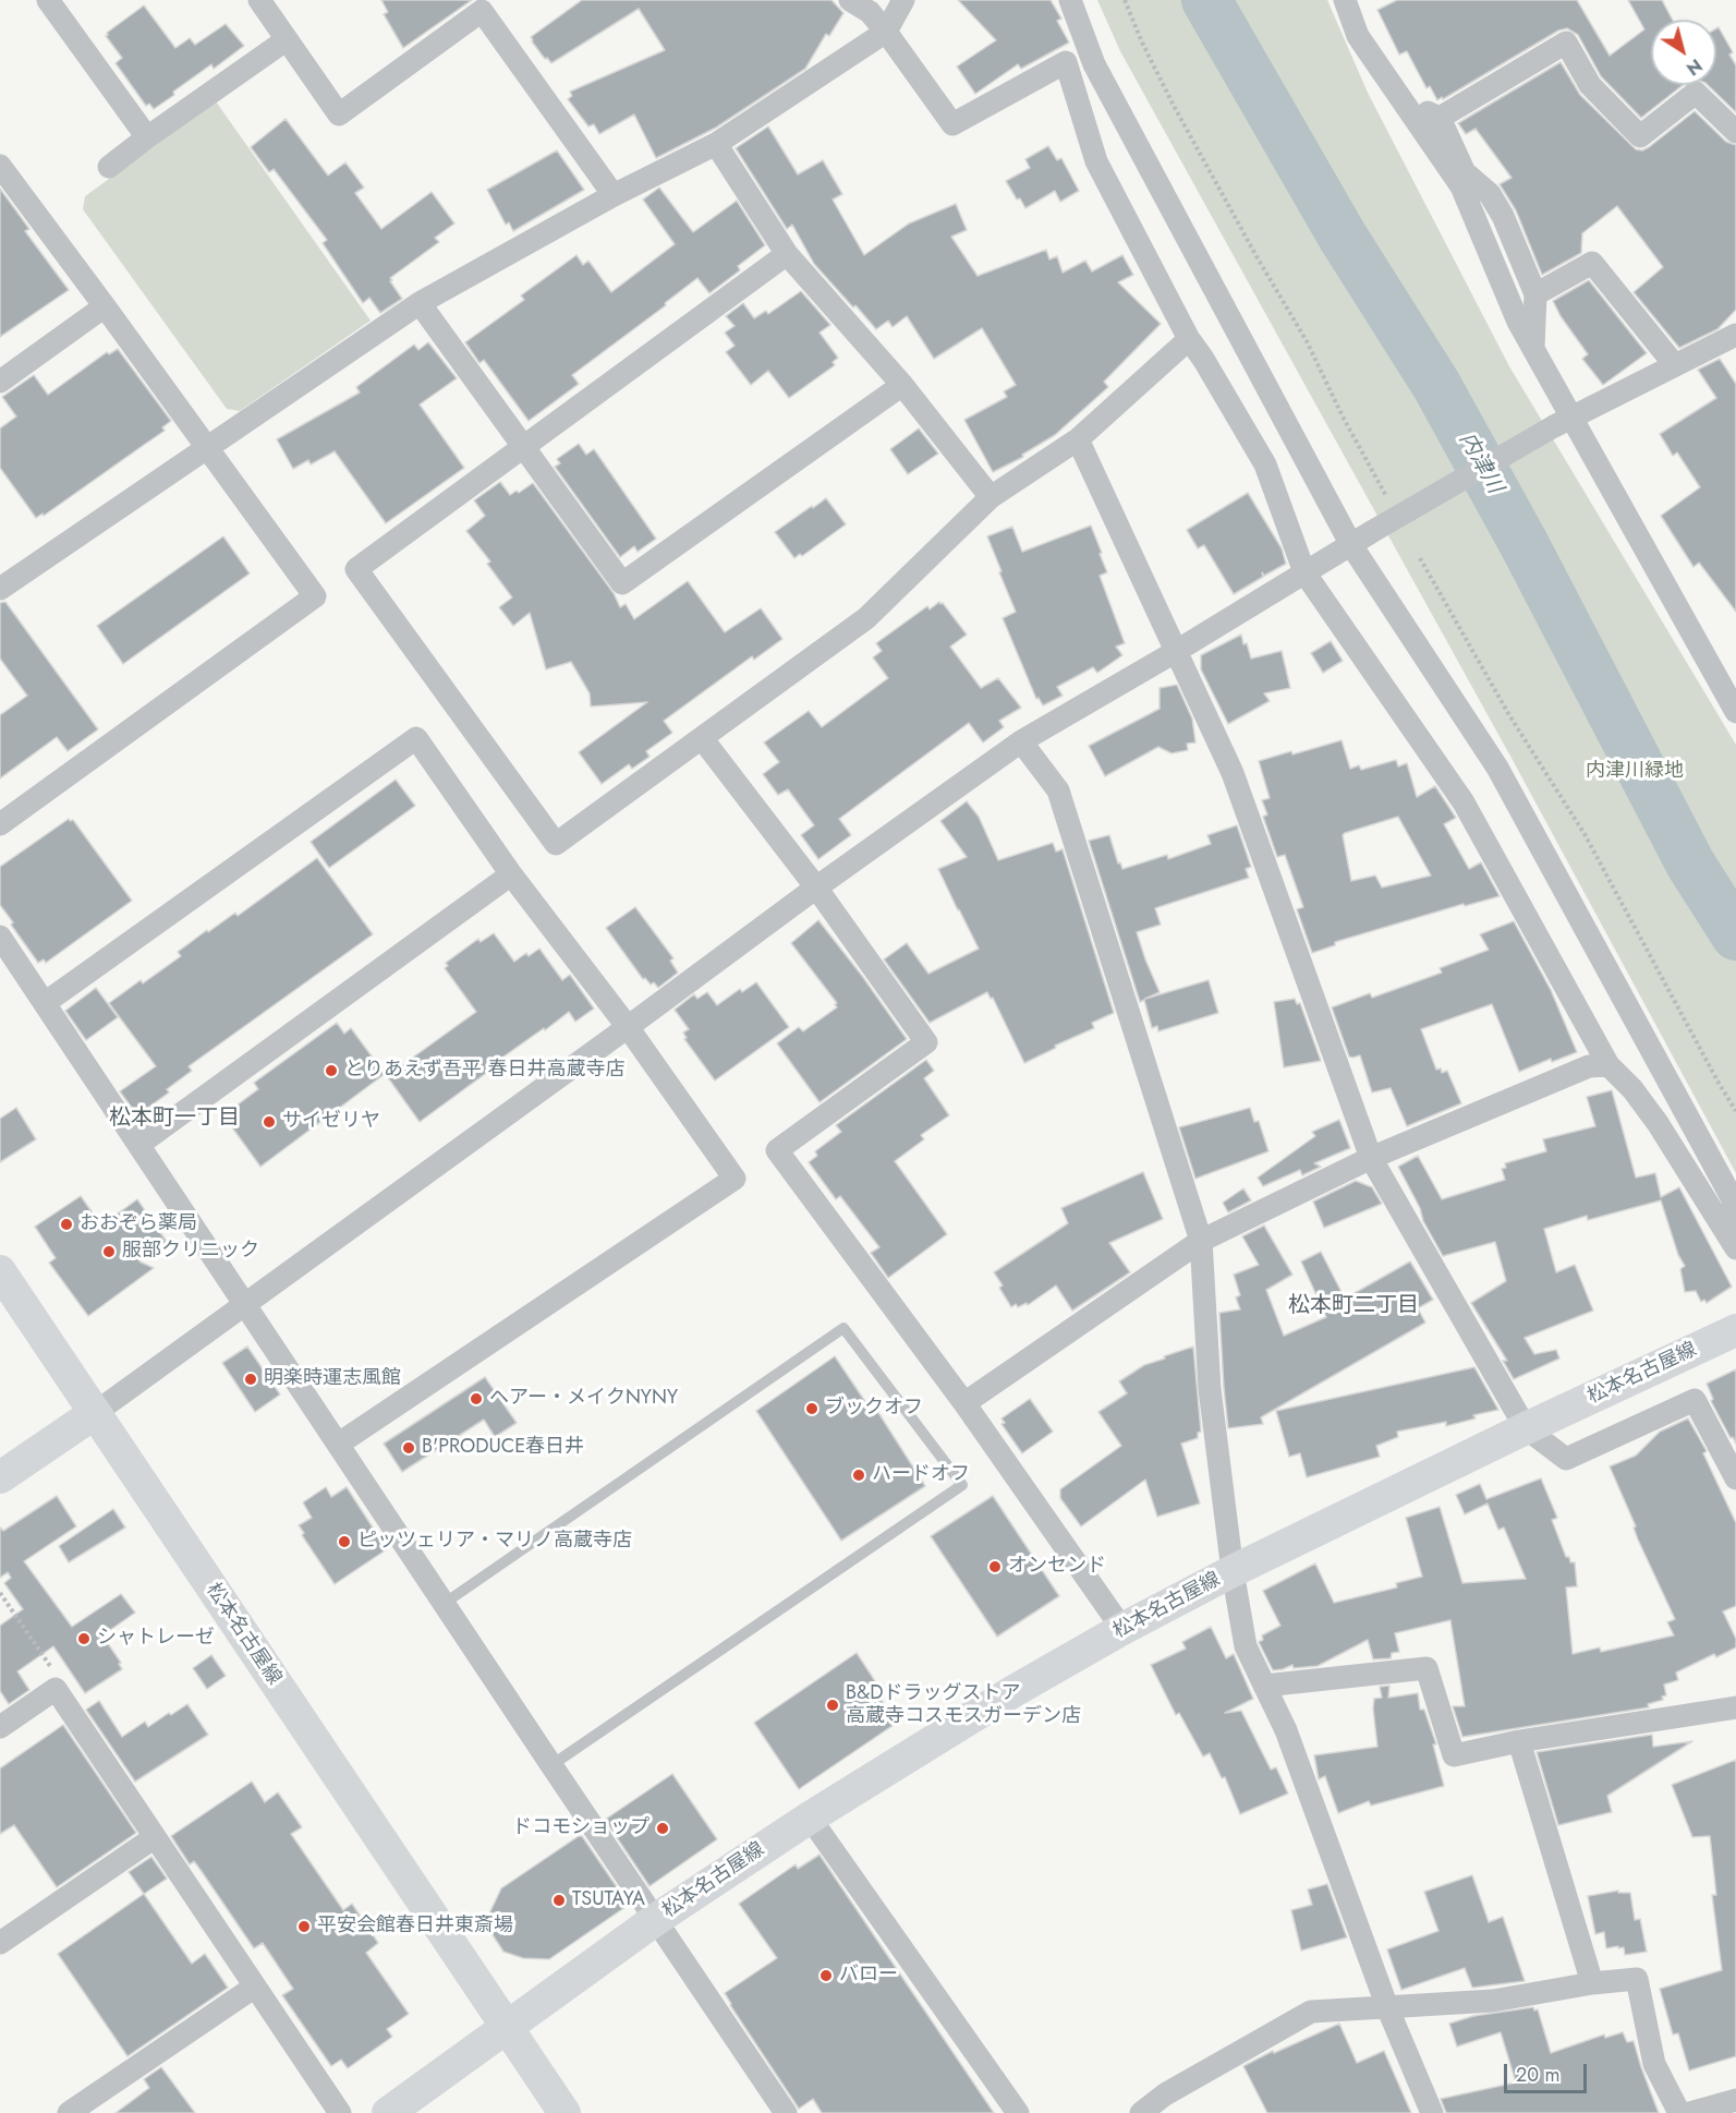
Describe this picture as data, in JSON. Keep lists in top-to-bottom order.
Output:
{
  "streets": {
    "main road": ["松本名古屋線"]
  },
  "districts": ["松本町一丁目", "松本町二丁目"],
  "water": ["内津川"],
  "parks": ["内津川緑地"],
  "places": [
    "とりあえず吾平 春日井高蔵寺店",
    "サイゼリヤ",
    "おおぞら薬局",
    "服部クリニック",
    "明楽時運志風館",
    "ヘアー・メイクNYNY",
    "ブックオフ",
    "B'PRODUCE春日井",
    "ハードオフ",
    "ピッツェリア・マリノ高蔵寺店",
    "オンセンド",
    "シャトレーゼ",
    "B&Dドラッグストア 高蔵寺コスモスガーデン店",
    "ドコモショップ",
    "TSUTAYA",
    "平安会館春日井東斎場",
    "バロー"
  ],
  "scale_bar": "20 m",
  "north": "bottom right"
}
